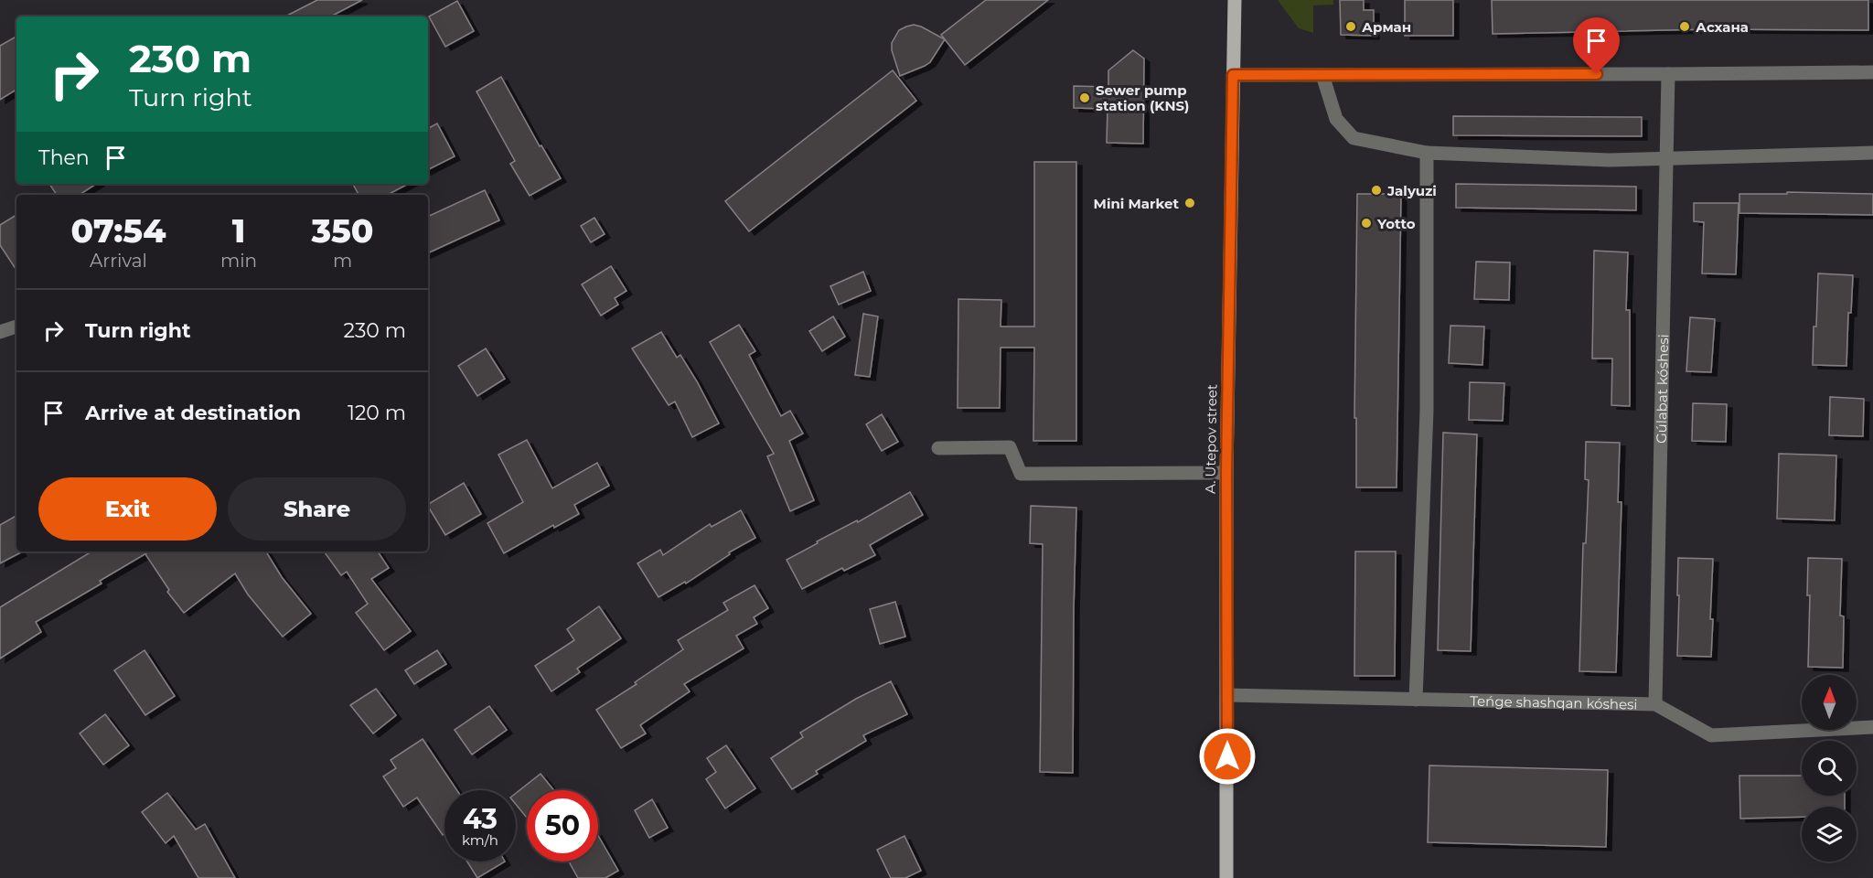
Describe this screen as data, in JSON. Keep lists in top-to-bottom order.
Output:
{
  "streets": {
    "main road": ["A. Utepov street"],
    "street": ["Gúlabat kóshesi", "Teńge shashqan kóshesi"]
  },
  "crossings": [
    ["Gúlabat kóshesi", "Teńge shashqan kóshesi"],
    ["A. Utepov street", "Teńge shashqan kóshesi"]
  ],
  "places": [
    "Арман",
    "Асхана",
    "Sewer pump station (KNS)",
    "Jalyuzi",
    "Mini Market",
    "Yotto"
  ],
  "north": "top",
  "page": {
    "turn": ["230 m", "Turn right"],
    "then": "Then",
    "eta": [
      "07:54",
      "Arrival",
      "1",
      "min",
      "350",
      "m"
    ],
    "list": [
      {
        "name": "Turn right",
        "value": "230 m"
      },
      {
        "name": "Arrive at destination",
        "value": "120 m"
      }
    ],
    "buttons": ["Exit", "Share"],
    "speed": "43 km/h",
    "limit": "50"
  }
}
